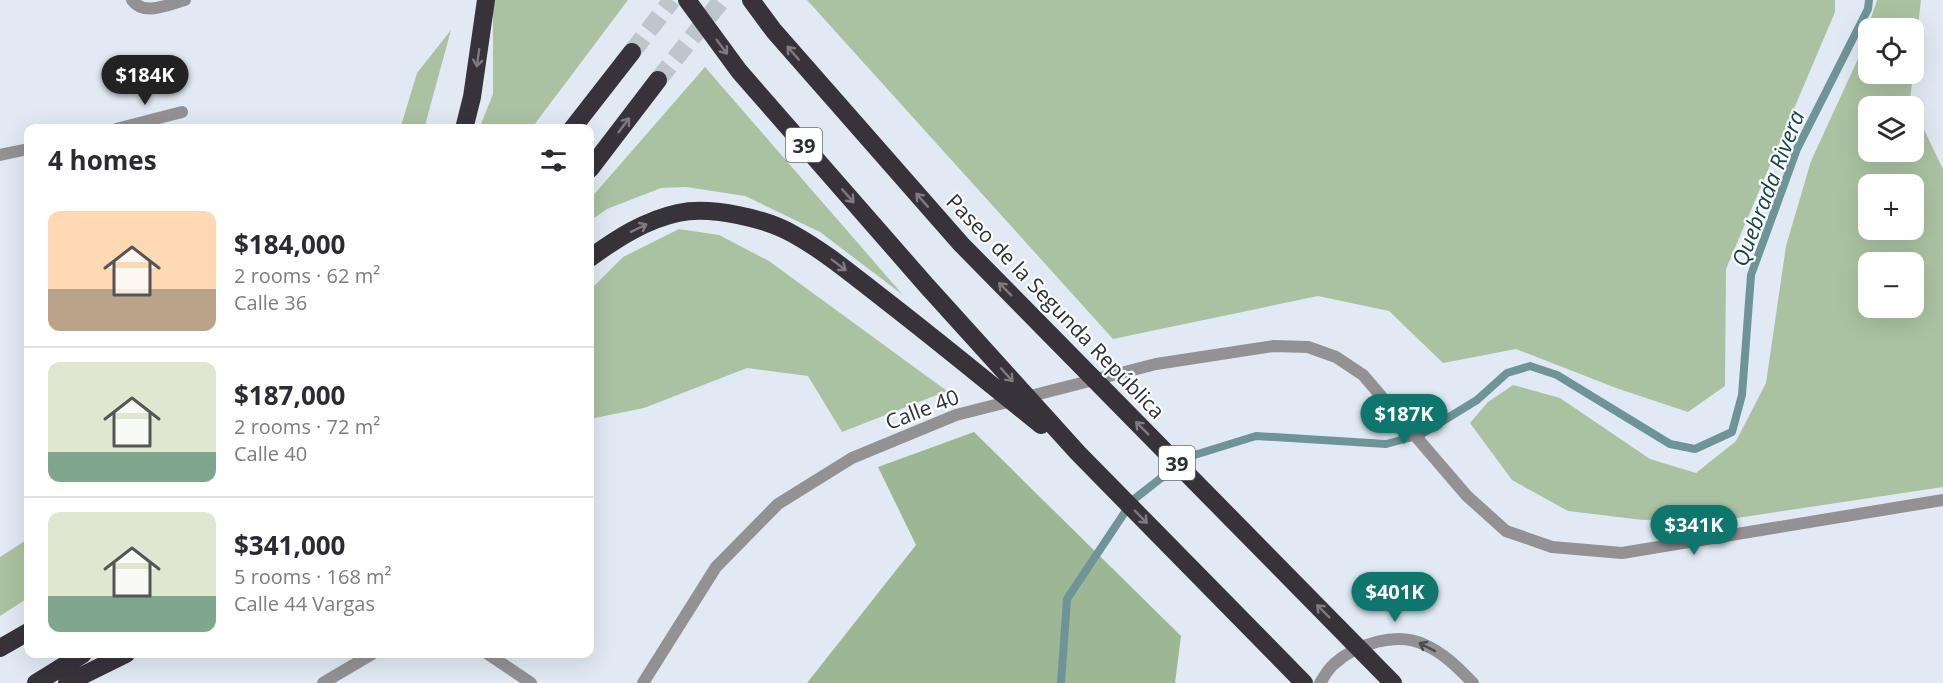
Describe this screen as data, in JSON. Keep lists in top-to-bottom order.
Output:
{
  "streets": {
    "highway": ["39", "Paseo de la Segunda República"],
    "street": ["Calle 40"]
  },
  "water": ["Quebrada Rivera"],
  "page": {
    "map_buttons": ["+", "−"],
    "price": [
      "$184K",
      "$187K",
      "$341K",
      "$401K"
    ],
    "heading": "4 homes",
    "list": [
      {
        "name": "$184,000",
        "note": "2 rooms · 62 m² · Calle 36"
      },
      {
        "name": "$187,000",
        "note": "2 rooms · 72 m² · Calle 40"
      },
      {
        "name": "$341,000",
        "note": "5 rooms · 168 m² · Calle 44 Vargas"
      }
    ]
  }
}
